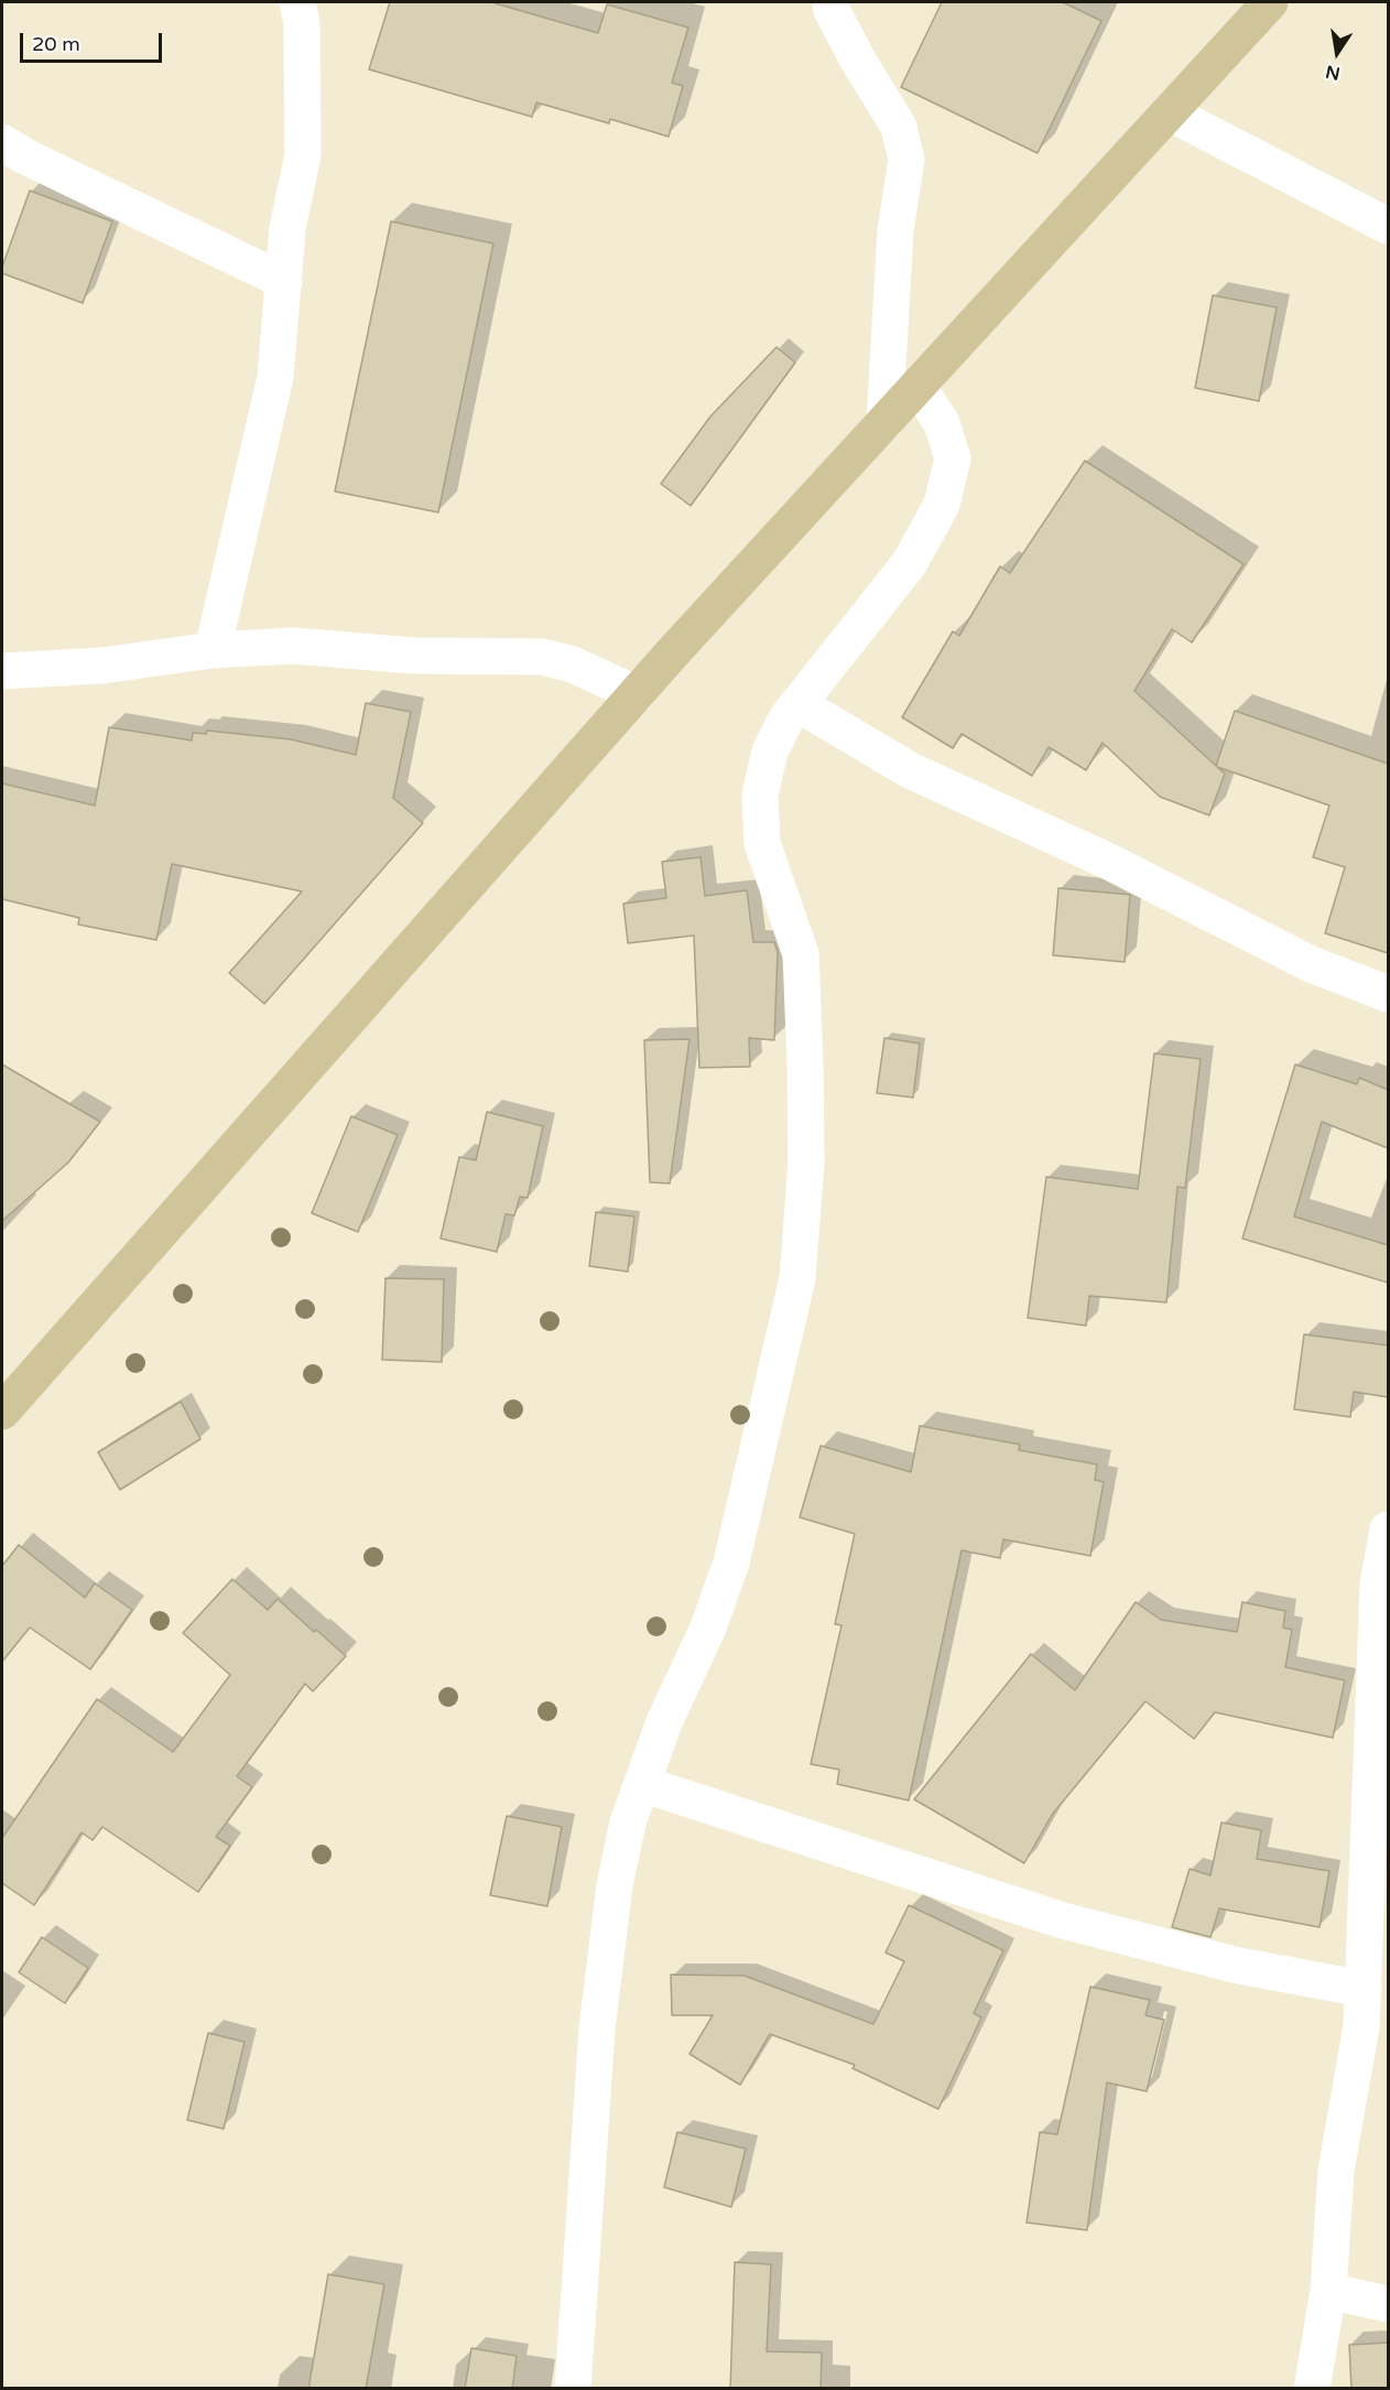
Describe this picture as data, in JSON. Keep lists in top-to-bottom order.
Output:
{
  "scale_bar": "20 m",
  "north": "bottom"
}
